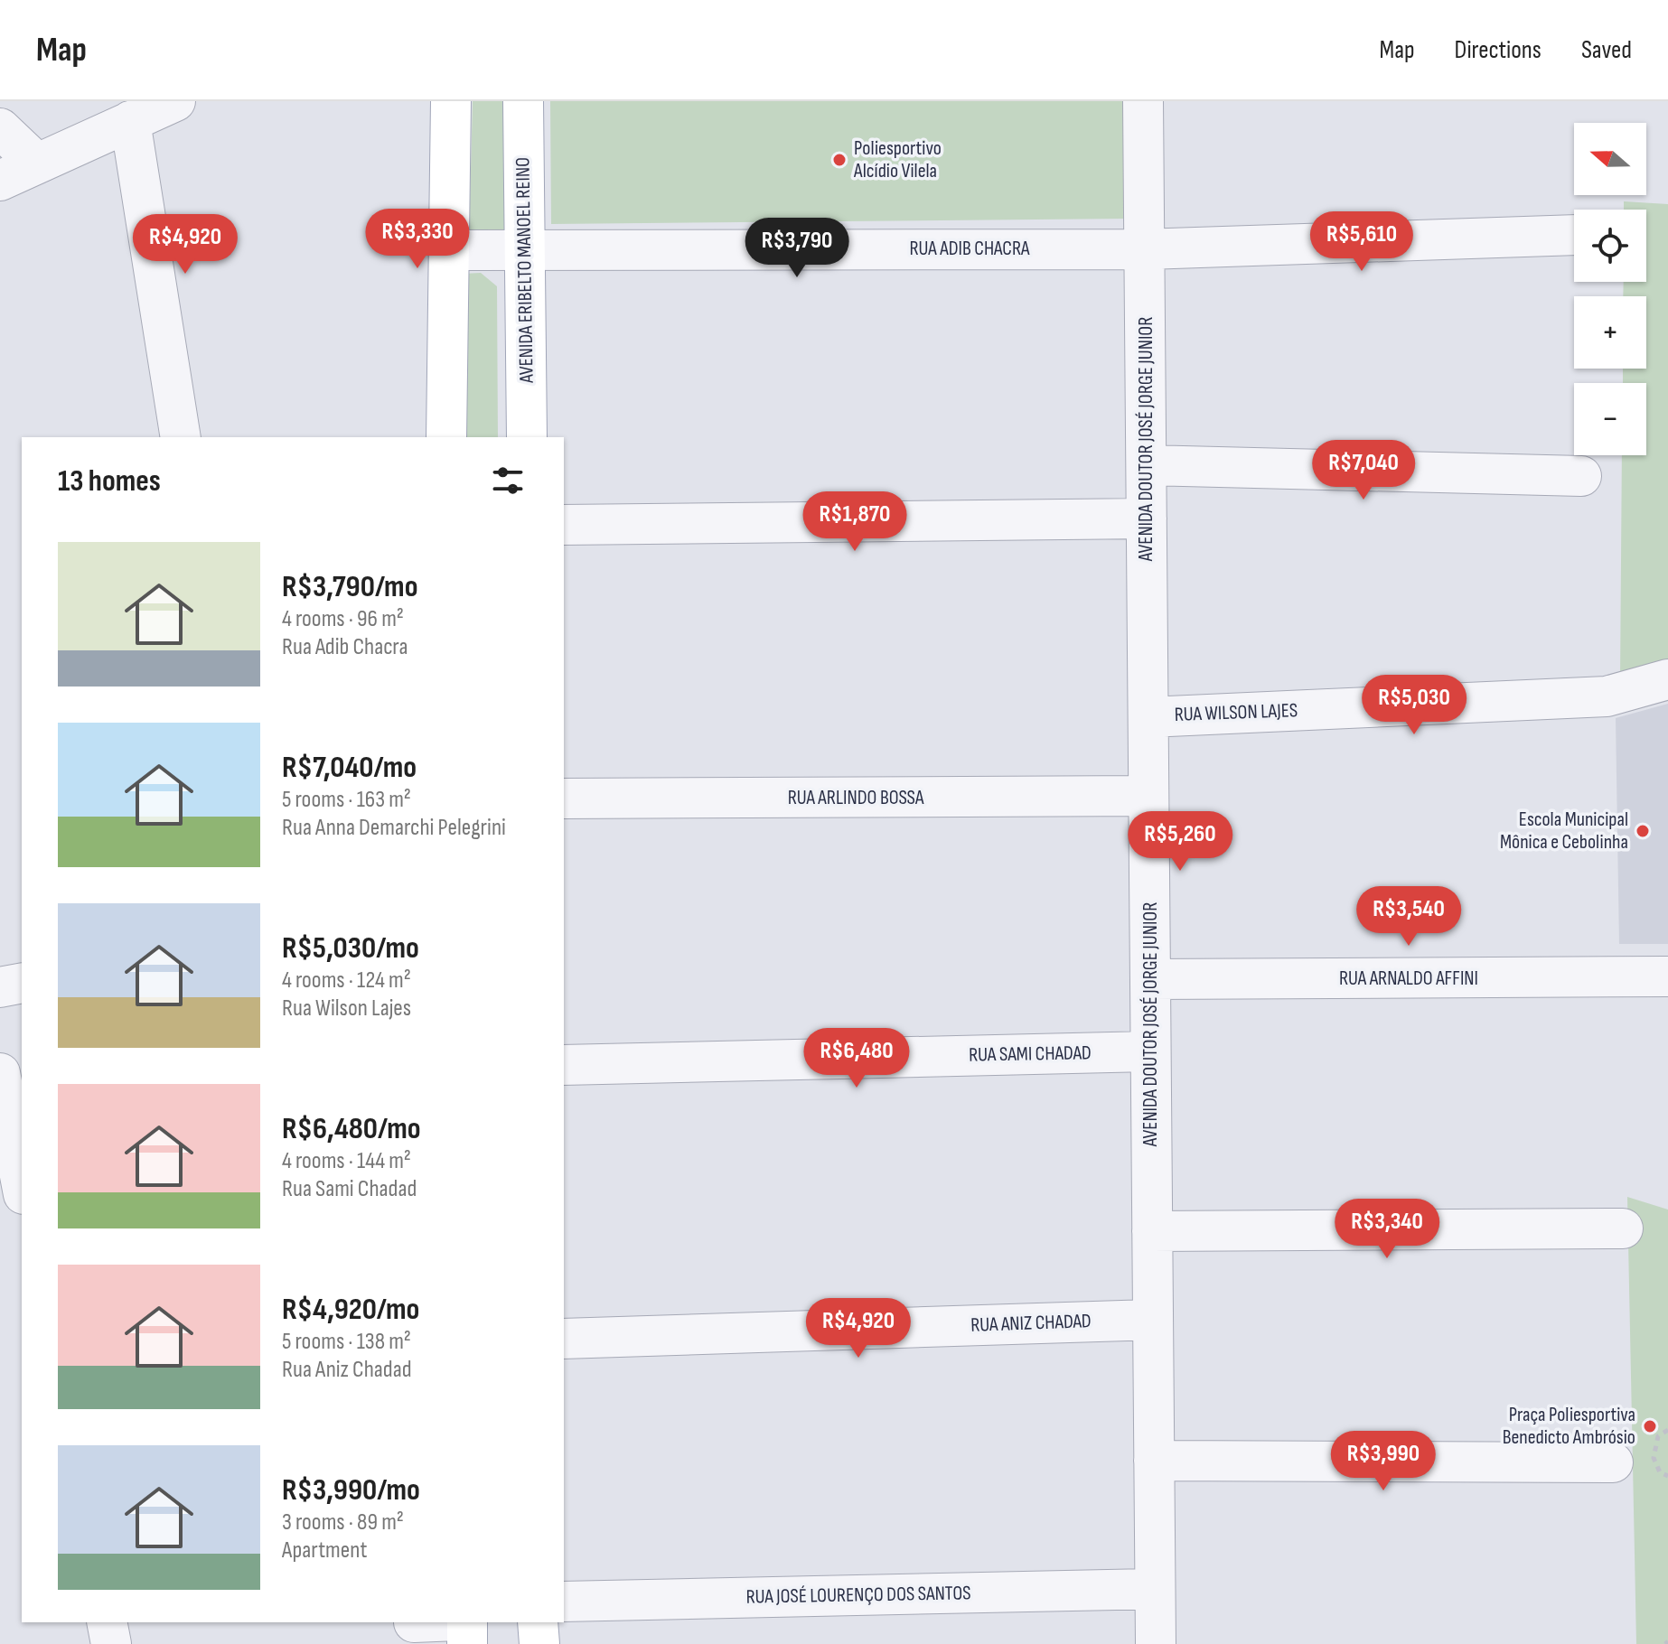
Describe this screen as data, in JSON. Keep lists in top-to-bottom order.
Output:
{
  "streets": {
    "main road": ["AVENIDA ERIBELTO MANOEL REINO"],
    "street": [
      "RUA ADIB CHACRA",
      "AVENIDA DOUTOR JOSÉ JORGE JUNIOR",
      "RUA WILSON LAJES",
      "RUA ARLINDO BOSSA",
      "RUA ARNALDO AFFINI",
      "RUA SAMI CHADAD",
      "RUA ANIZ CHADAD",
      "RUA JOSÉ LOURENÇO DOS SANTOS"
    ]
  },
  "crossings": [
    ["RUA ADIB CHACRA", "AVENIDA ERIBELTO MANOEL REINO"],
    ["RUA ADIB CHACRA", "AVENIDA DOUTOR JOSÉ JORGE JUNIOR"],
    ["AVENIDA DOUTOR JOSÉ JORGE JUNIOR", "RUA WILSON LAJES"],
    ["AVENIDA DOUTOR JOSÉ JORGE JUNIOR", "RUA ARLINDO BOSSA"],
    ["AVENIDA DOUTOR JOSÉ JORGE JUNIOR", "RUA ARNALDO AFFINI"],
    ["AVENIDA DOUTOR JOSÉ JORGE JUNIOR", "RUA SAMI CHADAD"],
    ["AVENIDA DOUTOR JOSÉ JORGE JUNIOR", "RUA ANIZ CHADAD"],
    ["AVENIDA DOUTOR JOSÉ JORGE JUNIOR", "RUA JOSÉ LOURENÇO DOS SANTOS"]
  ],
  "places": ["Poliesportivo Alcídio Vilela", "Escola Municipal Mônica e Cebolinha", "Praça Poliesportiva Benedicto Ambrósio"],
  "north": "left",
  "page": {
    "header": "Map",
    "nav": ["Map", "Directions", "Saved"],
    "map_buttons": ["+", "−"],
    "price": [
      "R$3,330",
      "R$5,610",
      "R$4,920",
      "R$3,790",
      "R$7,040",
      "R$1,870",
      "R$5,030",
      "R$5,260",
      "R$3,540",
      "R$6,480",
      "R$3,340",
      "R$4,920",
      "R$3,990"
    ],
    "heading": "13 homes",
    "list": [
      {
        "name": "R$3,790/mo",
        "note": "4 rooms · 96 m² · Rua Adib Chacra"
      },
      {
        "name": "R$7,040/mo",
        "note": "5 rooms · 163 m² · Rua Anna Demarchi Pelegrini"
      },
      {
        "name": "R$5,030/mo",
        "note": "4 rooms · 124 m² · Rua Wilson Lajes"
      },
      {
        "name": "R$6,480/mo",
        "note": "4 rooms · 144 m² · Rua Sami Chadad"
      },
      {
        "name": "R$4,920/mo",
        "note": "5 rooms · 138 m² · Rua Aniz Chadad"
      },
      {
        "name": "R$3,990/mo",
        "note": "3 rooms · 89 m² · Apartment"
      }
    ]
  }
}
